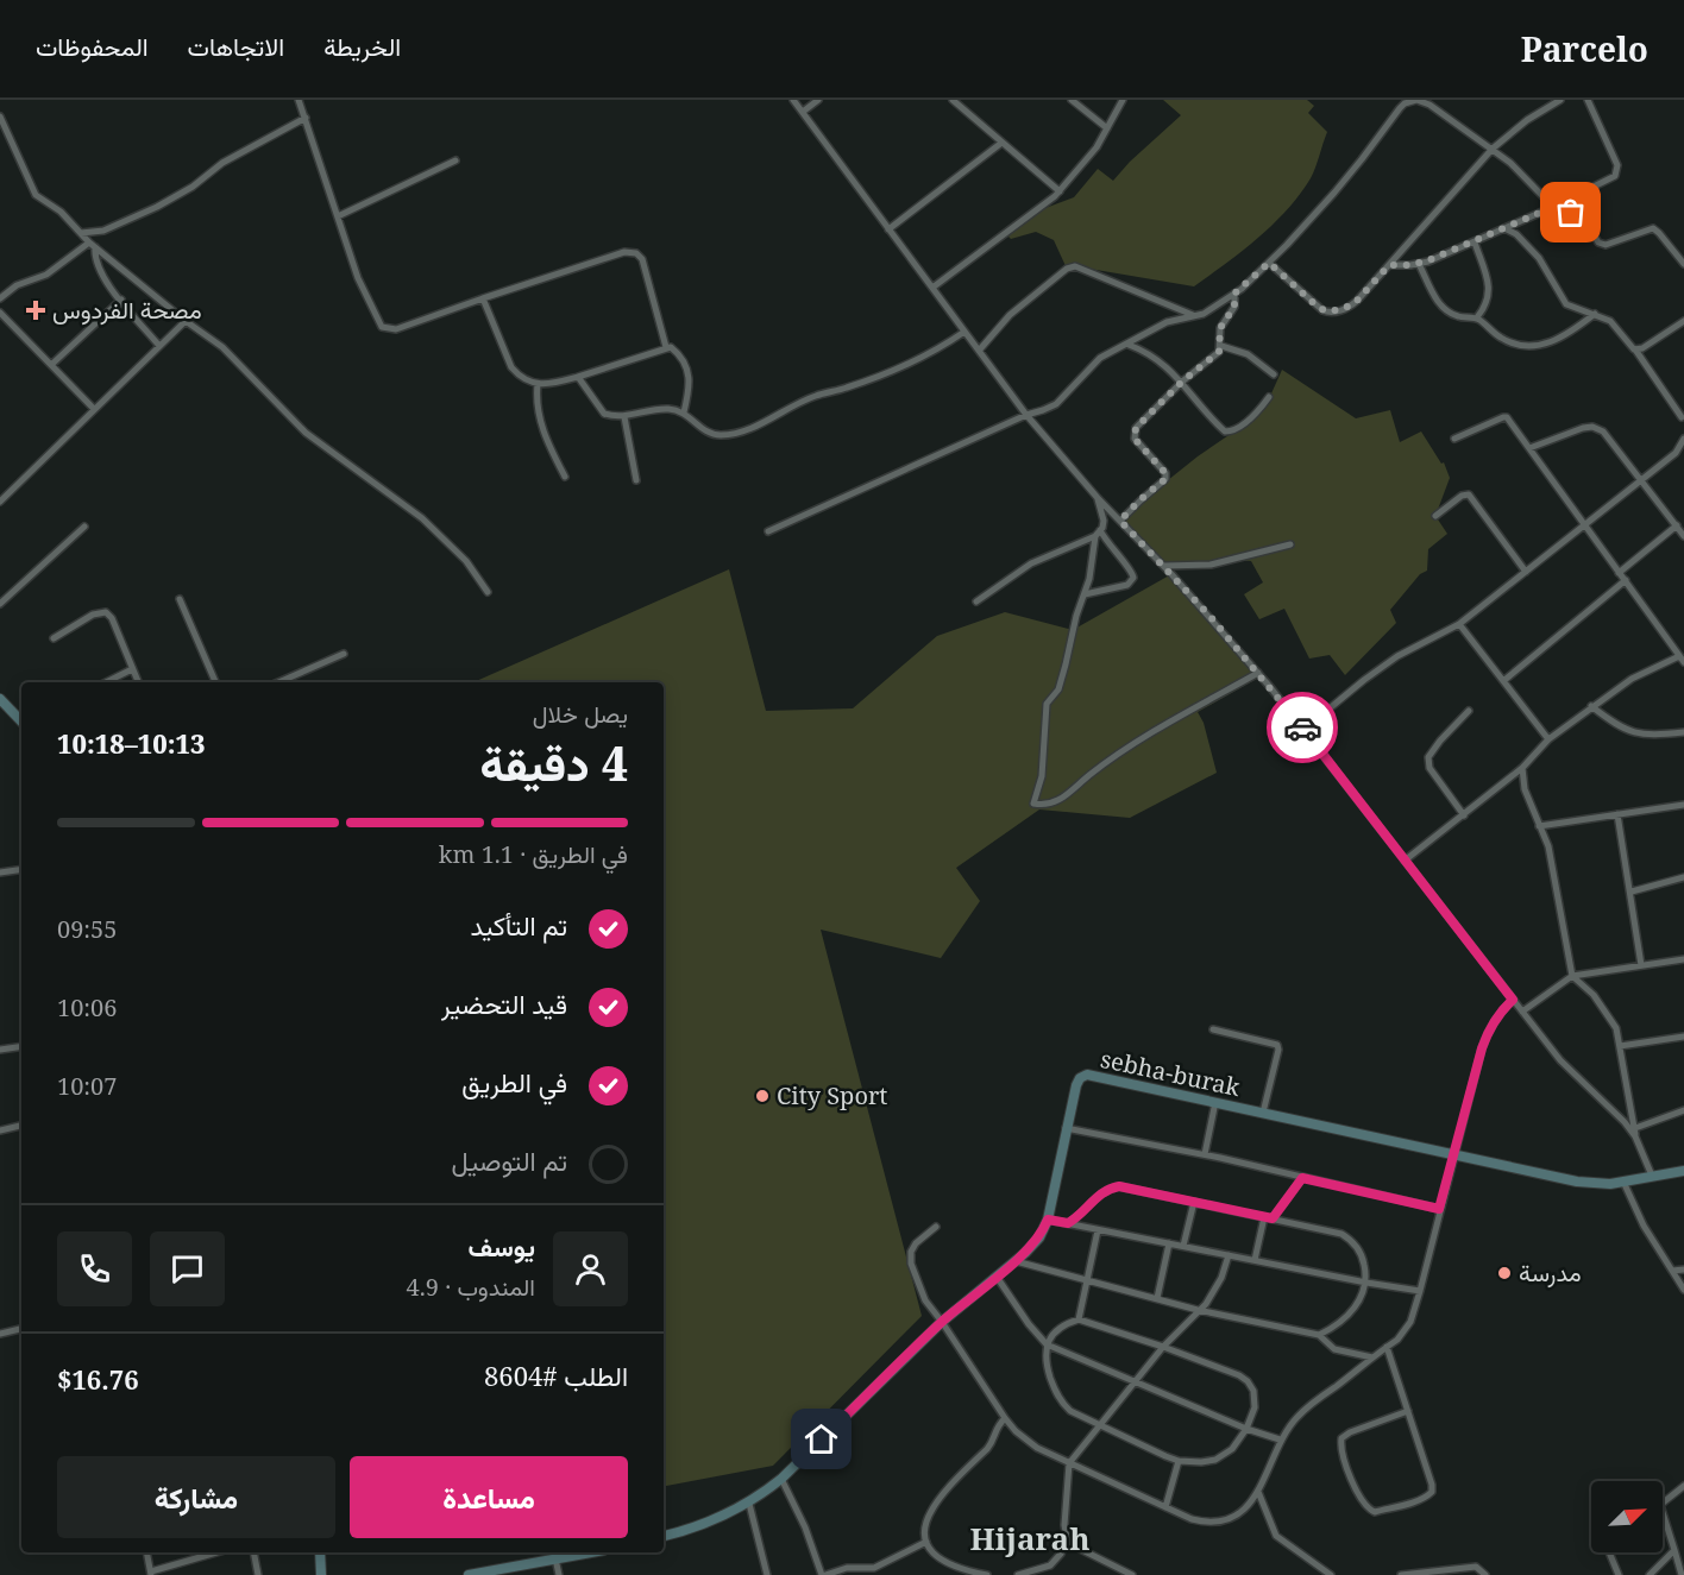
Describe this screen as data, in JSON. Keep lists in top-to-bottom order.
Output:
{
  "streets": {
    "main road": ["sebha-burak"]
  },
  "districts": ["Hijarah"],
  "places": {
    "health": ["مصحة الفردوس"],
    "other": ["City Sport", "مدرسة"]
  },
  "north": "top right",
  "page": {
    "header": "Parcelo",
    "nav": ["الخريطة", "الاتجاهات", "المحفوظات"],
    "heading": ["4 دقيقة", "يصل خلال", "10:13–10:18"],
    "panel": [
      "يوسف",
      "المندوب · 4.9",
      "الطلب #8604",
      "$16.76"
    ],
    "bar": "في الطريق · 1.1 km",
    "list": [
      ["تم التأكيد", "09:55"],
      ["قيد التحضير", "10:06"],
      ["في الطريق", "10:07"],
      "تم التوصيل"
    ],
    "buttons": ["مساعدة", "مشاركة"]
  }
}
